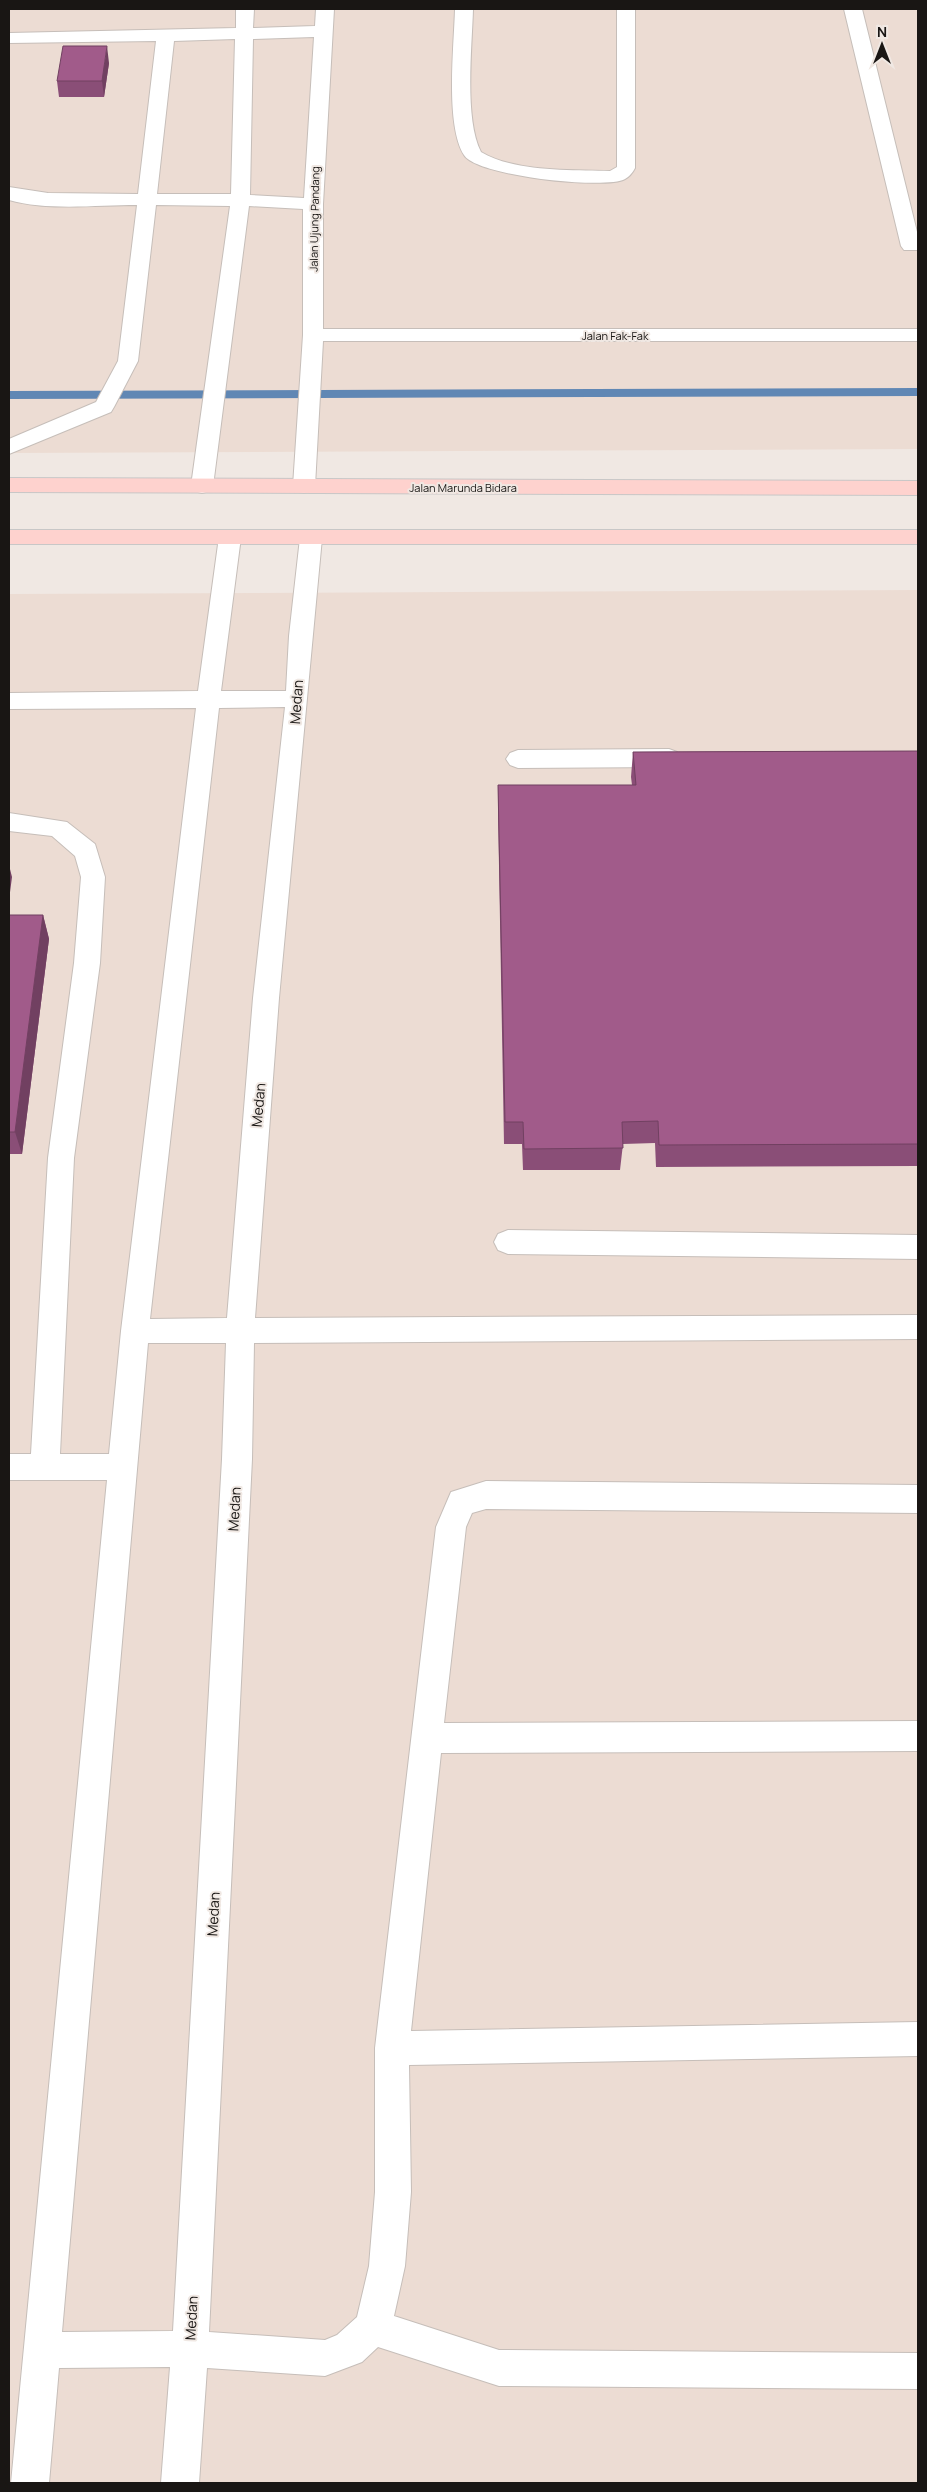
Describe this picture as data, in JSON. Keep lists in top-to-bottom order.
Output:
{
  "streets": {
    "main road": ["Jalan Marunda Bidara"],
    "street": ["Jalan Ujung Pandang", "Jalan Fak-Fak", "Medan"]
  },
  "crossings": [
    ["Jalan Ujung Pandang", "Jalan Fak-Fak"],
    ["Jalan Ujung Pandang", "Jalan Marunda Bidara"]
  ],
  "north": "top"
}
